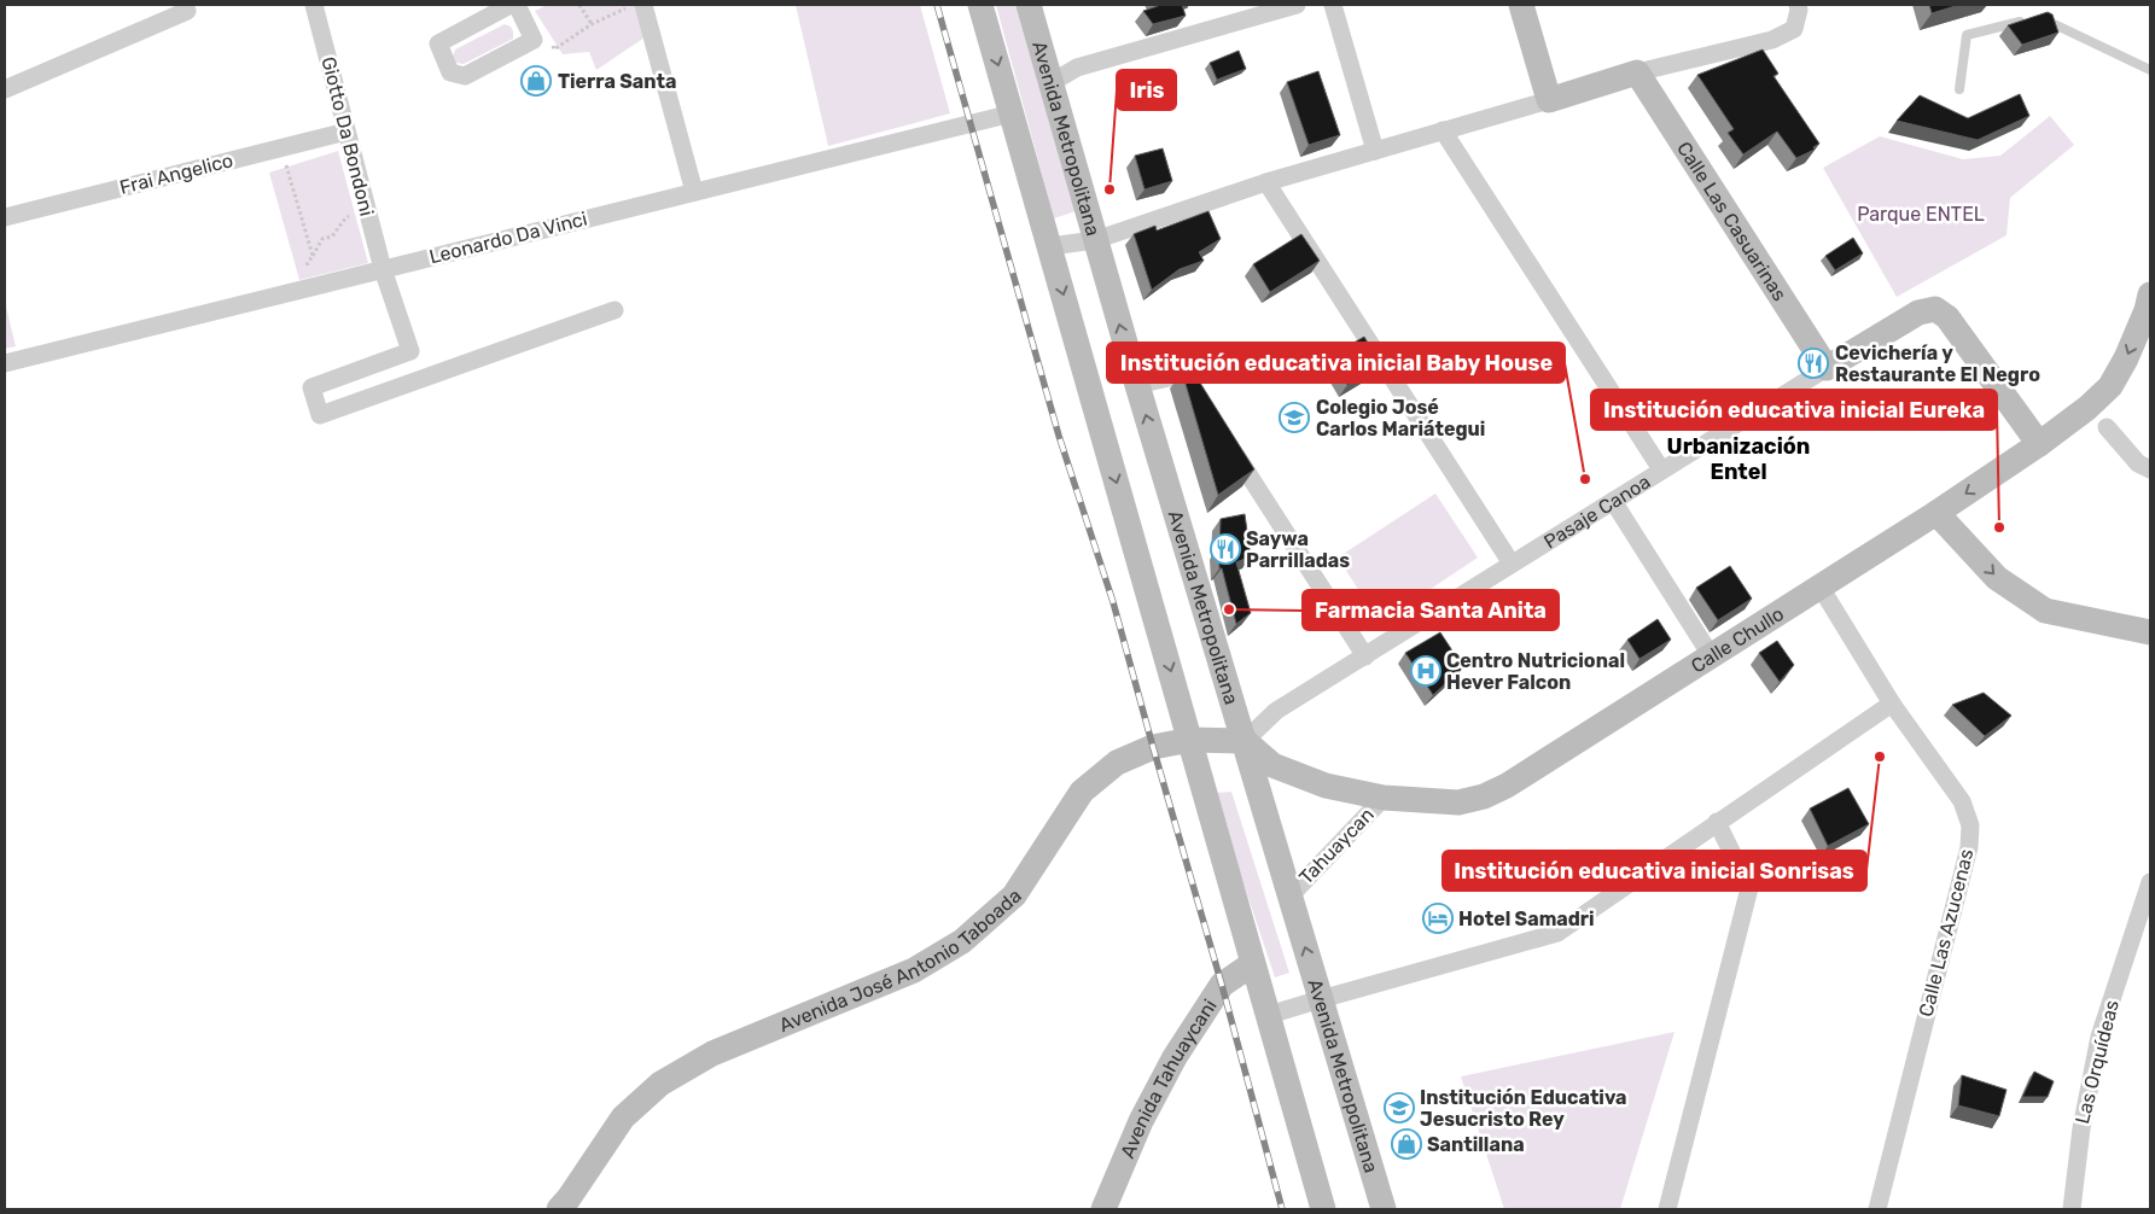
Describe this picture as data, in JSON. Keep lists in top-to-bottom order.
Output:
{
  "streets": {
    "main road": [
      "Avenida Metropolitana",
      "Calle Las Casuarinas",
      "Pasaje Canoa",
      "Calle Chullo",
      "Avenida José Antonio Taboada",
      "Avenida Tahuaycani"
    ],
    "street": [
      "Giotto Da Bondoni",
      "Frai Angelico",
      "Leonardo Da Vinci",
      "Tahuaycan",
      "Calle Las Azucenas",
      "Las Orquídeas"
    ]
  },
  "crossings": [
    ["Giotto Da Bondoni", "Frai Angelico"],
    ["Giotto Da Bondoni", "Leonardo Da Vinci"],
    ["Avenida Metropolitana", "Pasaje Canoa"],
    ["Avenida Metropolitana", "Calle Chullo"],
    ["Avenida Metropolitana", "Tahuaycan"],
    ["Avenida Metropolitana", "Avenida José Antonio Taboada"],
    ["Calle Las Casuarinas", "Pasaje Canoa"],
    ["Pasaje Canoa", "Calle Chullo"],
    ["Pasaje Canoa", "Avenida José Antonio Taboada"],
    ["Calle Chullo", "Tahuaycan"],
    ["Calle Chullo", "Calle Las Azucenas"],
    ["Calle Chullo", "Avenida José Antonio Taboada"]
  ],
  "districts": ["Urbanización Entel"],
  "parks": ["Parque ENTEL"],
  "places": {
    "shop": ["Tierra Santa", "Santillana"],
    "other": [
      "Iris",
      "Institución educativa inicial Baby House",
      "Institución educativa inicial Eureka",
      "Farmacia Santa Anita",
      "Institución educativa inicial Sonrisas"
    ],
    "restaurant": ["Cevichería y Restaurante El Negro", "Saywa Parrilladas"],
    "school or university": ["Colegio José Carlos Mariátegui", "Institución Educativa Jesucristo Rey"],
    "hospital": ["Centro Nutricional Hever Falcon"],
    "hotel": ["Hotel Samadri"]
  }
}
